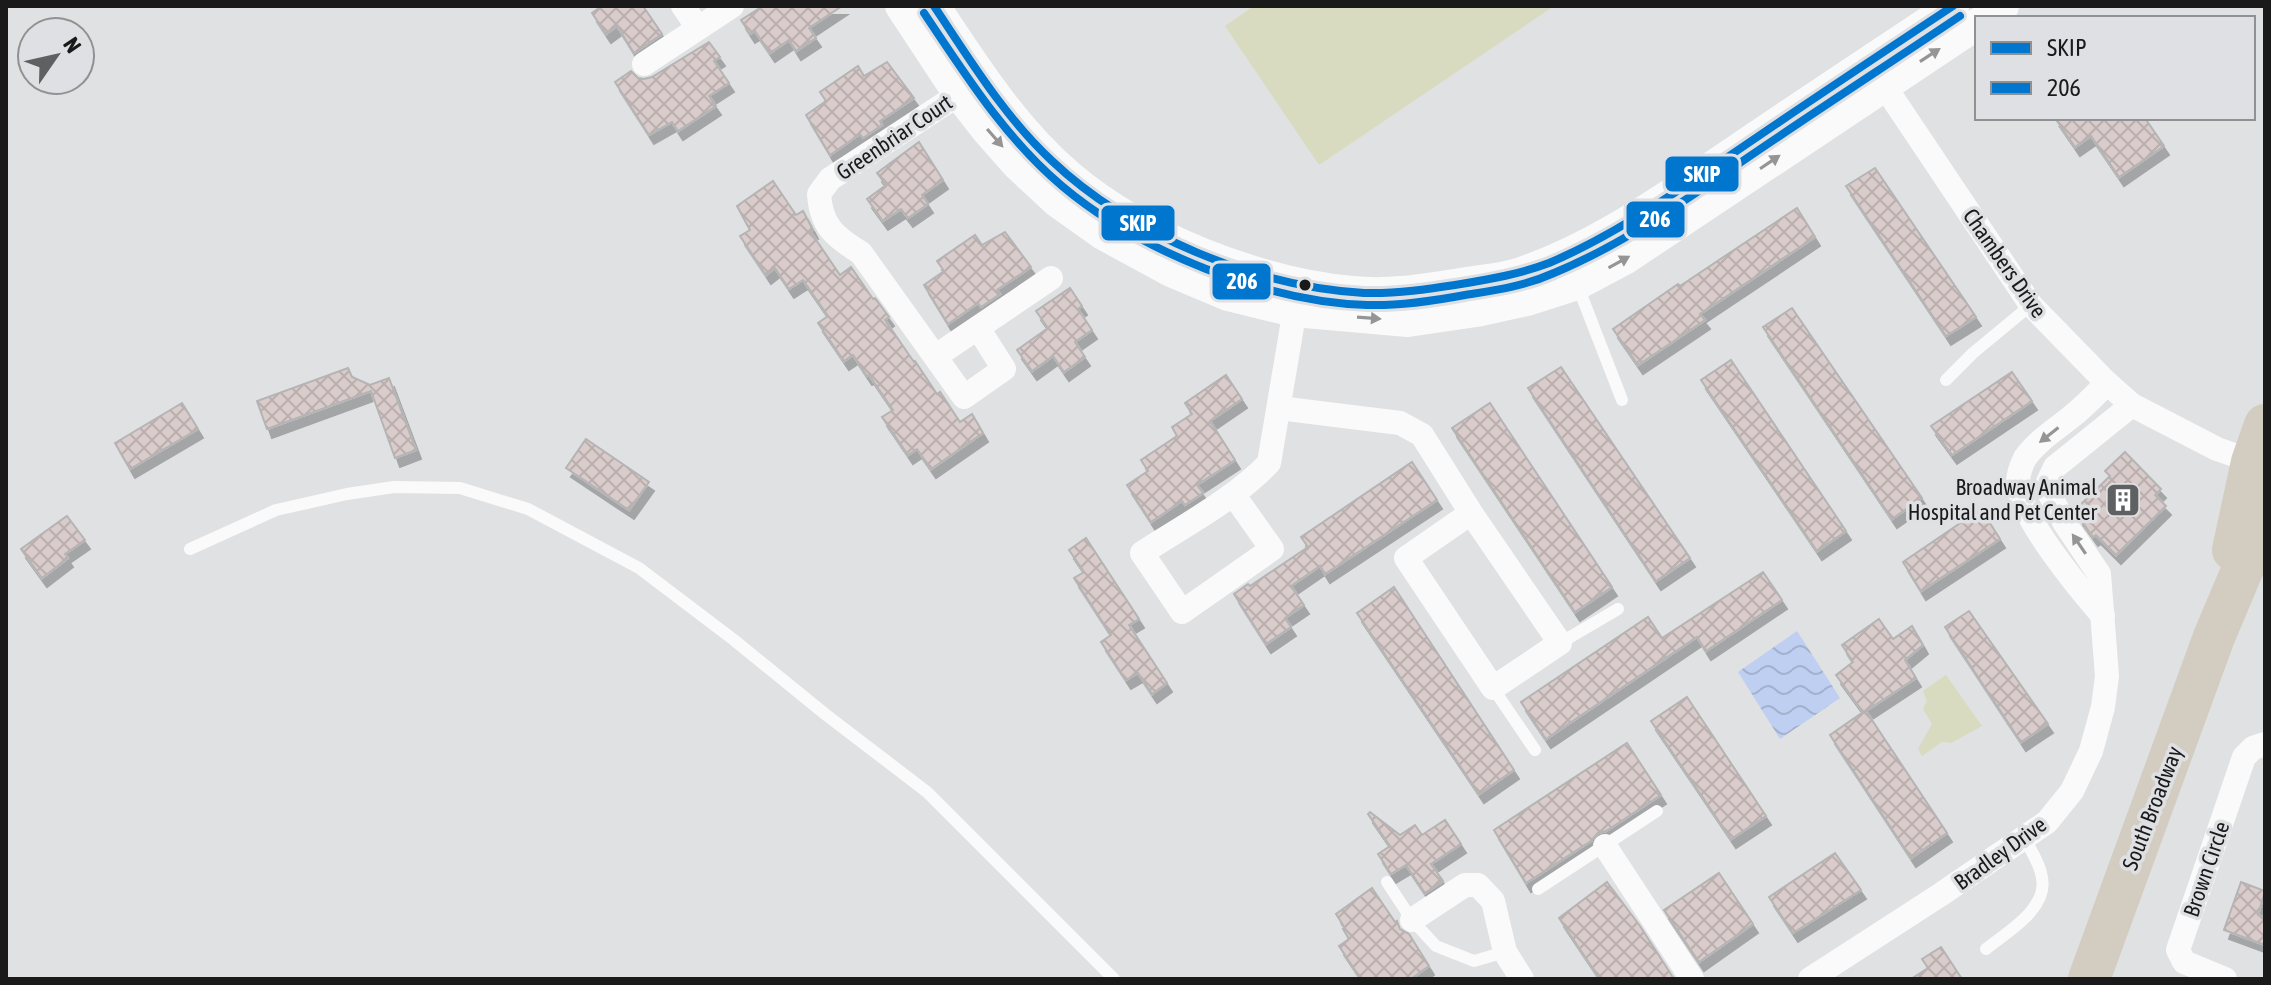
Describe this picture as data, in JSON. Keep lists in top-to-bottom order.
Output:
{
  "streets": {
    "highway": ["South Broadway"],
    "street": [
      "Greenbriar Court",
      "Chambers Drive",
      "Bradley Drive",
      "Brown Circle"
    ]
  },
  "crossings": [
    ["Chambers Drive", "South Broadway"],
    ["Chambers Drive", "Bradley Drive"]
  ],
  "places": {
    "building": ["Broadway Animal Hospital and Pet Center"]
  },
  "lines": ["transit line SKIP", "transit line 206"],
  "legend": ["SKIP", "206"],
  "north": "top right"
}
